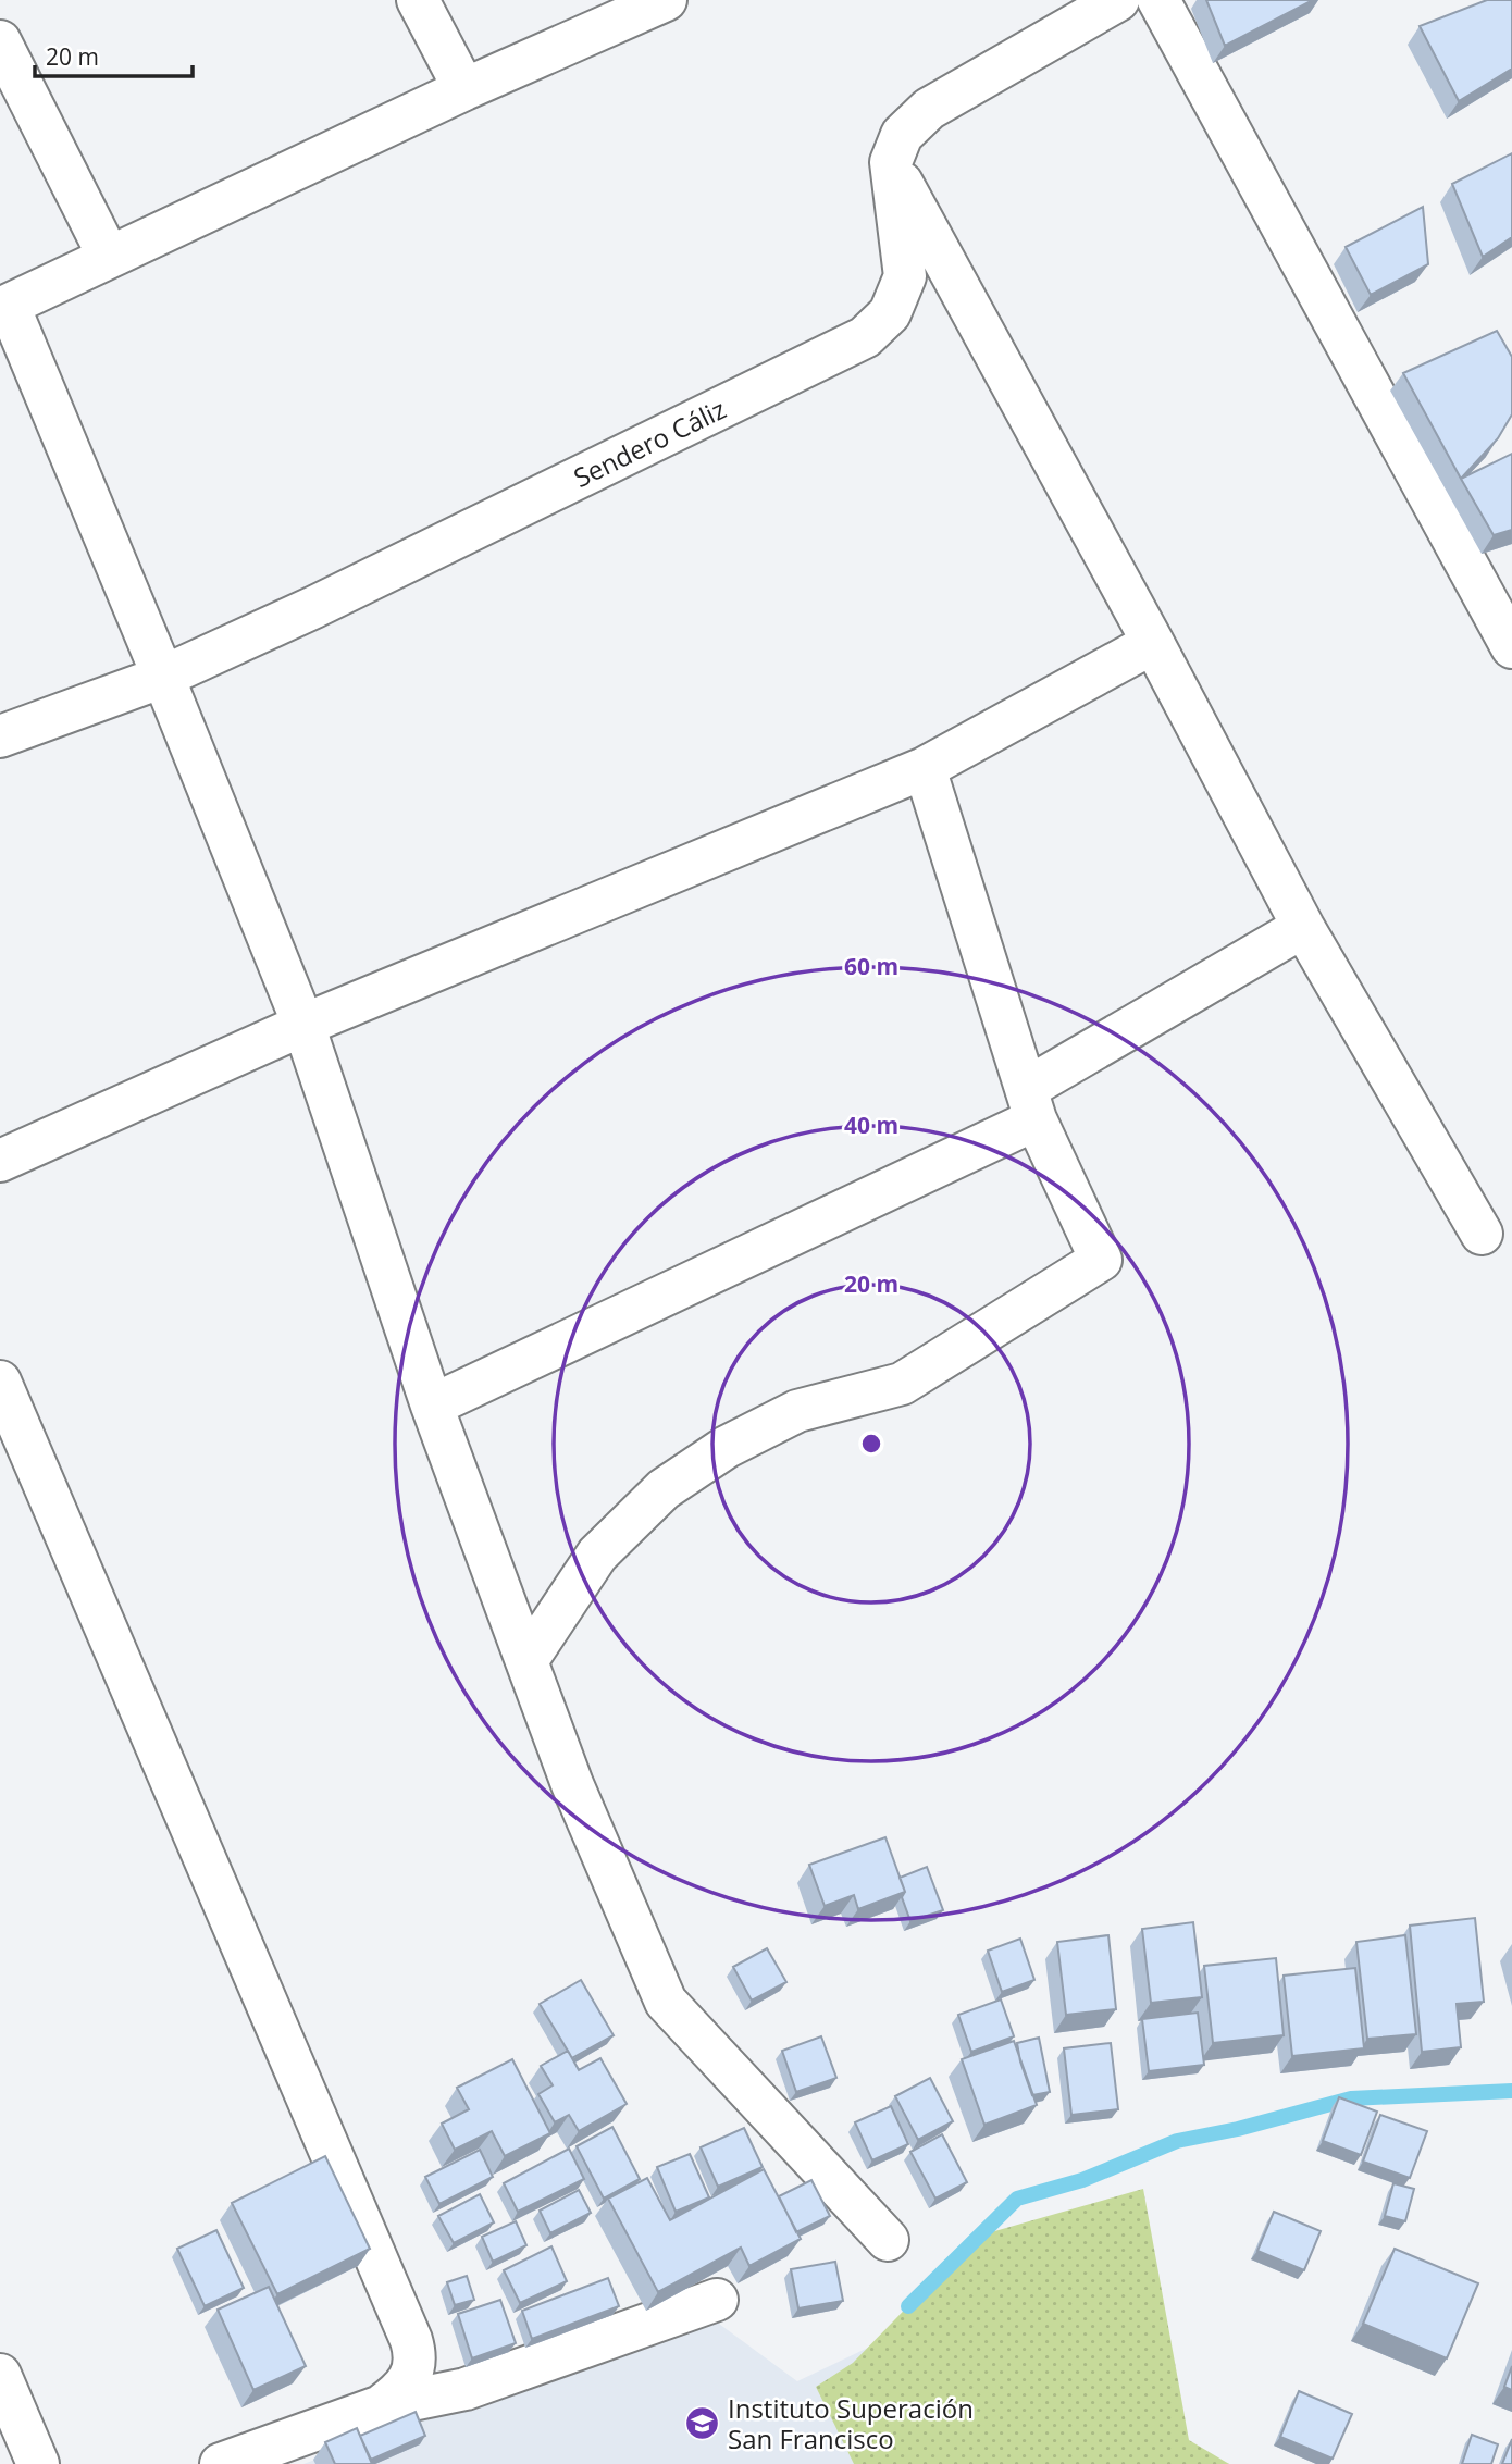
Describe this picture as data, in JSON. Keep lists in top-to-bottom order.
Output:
{
  "streets": {
    "street": ["Sendero Cáliz"]
  },
  "places": {
    "school or university": ["Instituto Superación San Francisco"]
  },
  "scale_bar": "20 m",
  "rings": ["60 m", "40 m", "20 m"]
}
